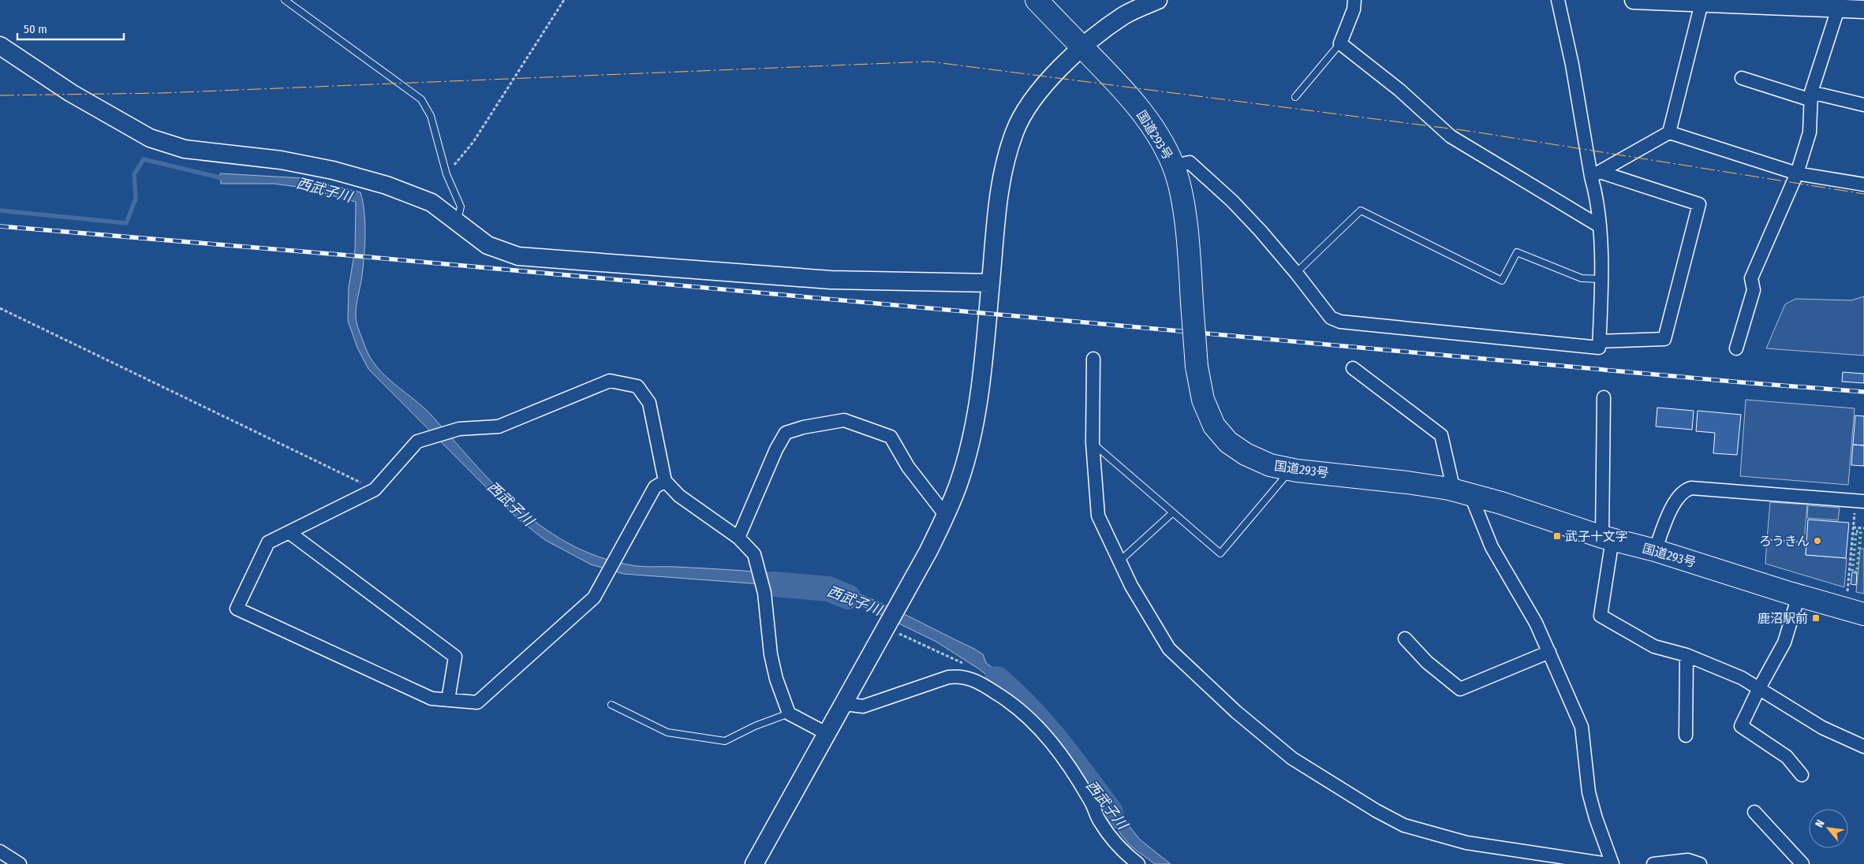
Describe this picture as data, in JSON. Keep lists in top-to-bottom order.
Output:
{
  "streets": {
    "highway": ["国道293号"]
  },
  "water": ["西武子川"],
  "places": {
    "transit": ["武子十文字", "鹿沼駅前"],
    "other": ["ろうきん"]
  },
  "scale_bar": "50 m",
  "north": "top left"
}
